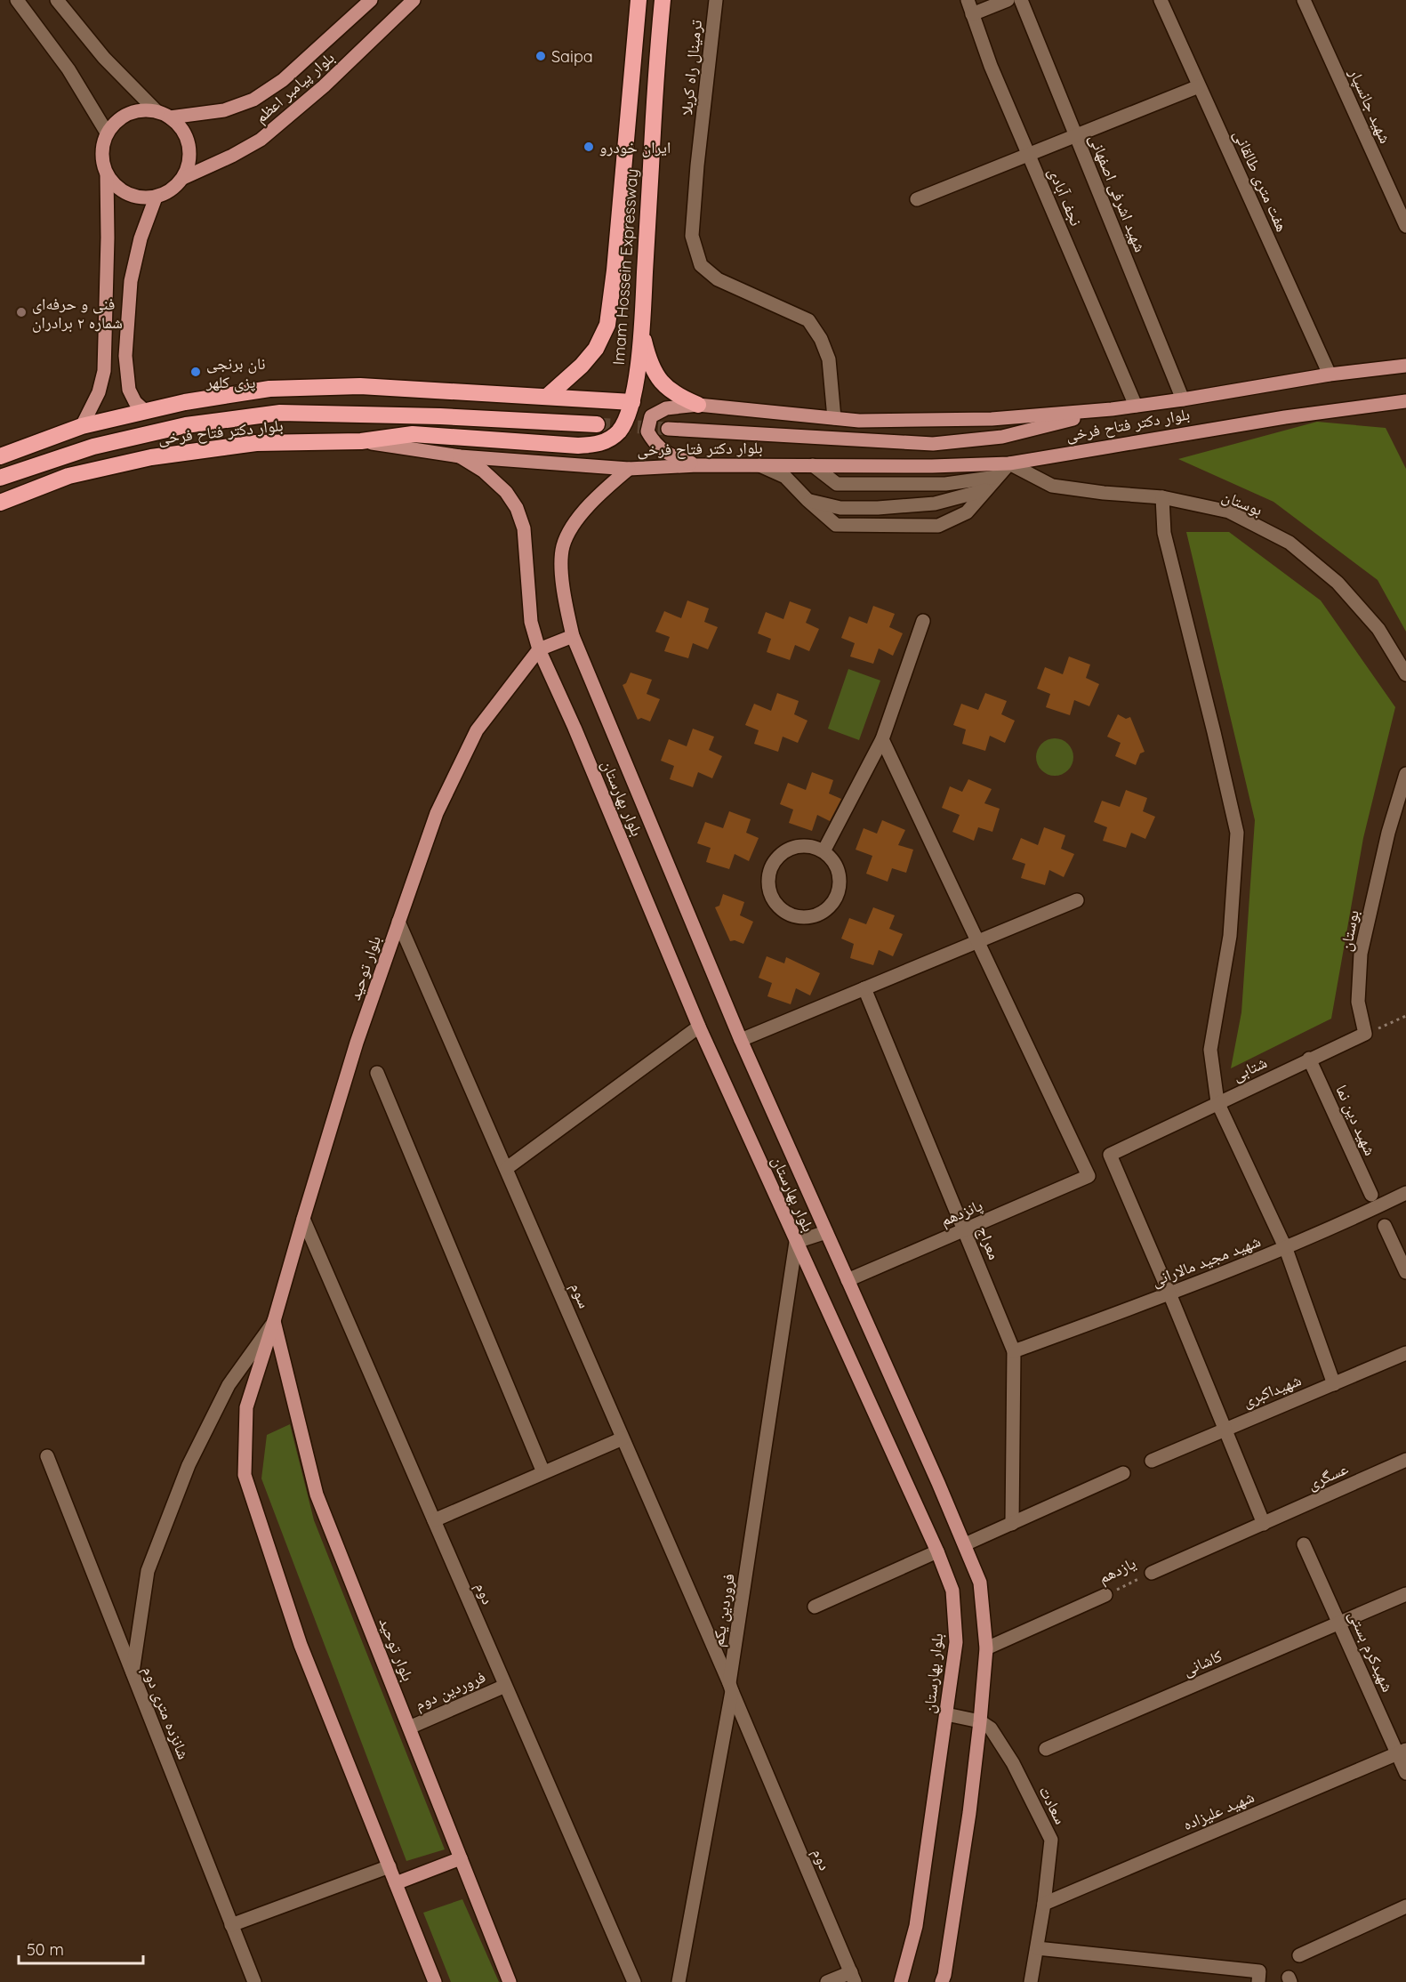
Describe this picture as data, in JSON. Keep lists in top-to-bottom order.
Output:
{
  "streets": {
    "highway": ["Imam Hossein Expressway", "بلوار دکتر فتاح فرخی"],
    "main road": ["بلوار پیامبر اعظم", "بلوار بهارستان", "بلوار توحید"],
    "street": [
      "ترمینال راه کربلا",
      "شهید جانسپار",
      "هفت متری طالقانی",
      "شهید اشرفی اصفهانی",
      "نجف آبادی",
      "بوستان",
      "شتابی",
      "شهید دین نما",
      "پانزدهم",
      "معراج",
      "شهید مجید مالارانی",
      "سوم",
      "شهیداکبری",
      "عسگری",
      "یازدهم",
      "دوم",
      "فروردین یکم",
      "شهیدکرم بستی",
      "کاشانی",
      "فروردین دوم",
      "شانزده متری دوم",
      "سعادت",
      "شهید علیزاده"
    ]
  },
  "crossings": [
    ["ترمینال راه کربلا", "بلوار دکتر فتاح فرخی"],
    ["هفت متری طالقانی", "بلوار دکتر فتاح فرخی"],
    ["شهید اشرفی اصفهانی", "بلوار دکتر فتاح فرخی"],
    ["نجف آبادی", "بلوار دکتر فتاح فرخی"],
    ["Imam Hossein Expressway", "بلوار دکتر فتاح فرخی"],
    ["بلوار دکتر فتاح فرخی", "بوستان"],
    ["بلوار دکتر فتاح فرخی", "بلوار بهارستان"],
    ["بوستان", "شتابی"],
    ["بلوار بهارستان", "بلوار توحید"],
    ["بلوار بهارستان", "پانزدهم"],
    ["بلوار بهارستان", "یازدهم"],
    ["بلوار بهارستان", "فروردین یکم"],
    ["بلوار بهارستان", "سعادت"],
    ["بلوار توحید", "سوم"],
    ["بلوار توحید", "دوم"],
    ["بلوار توحید", "فروردین دوم"],
    ["شتابی", "شهید دین نما"],
    ["شتابی", "شهید مجید مالارانی"],
    ["پانزدهم", "معراج"],
    ["معراج", "شهید مجید مالارانی"],
    ["سوم", "دوم"],
    ["سوم", "فروردین یکم"],
    ["عسگری", "یازدهم"],
    ["دوم", "فروردین یکم"],
    ["دوم", "فروردین دوم"],
    ["شهیدکرم بستی", "کاشانی"],
    ["شهیدکرم بستی", "شهید علیزاده"],
    ["سعادت", "شهید علیزاده"]
  ],
  "places": [
    "Saipa",
    "ایران خودرو",
    "فنی و حرفه‌ای شماره ۲ برادران",
    "نان برنجی پزی کلهر"
  ],
  "scale_bar": "50 m"
}
